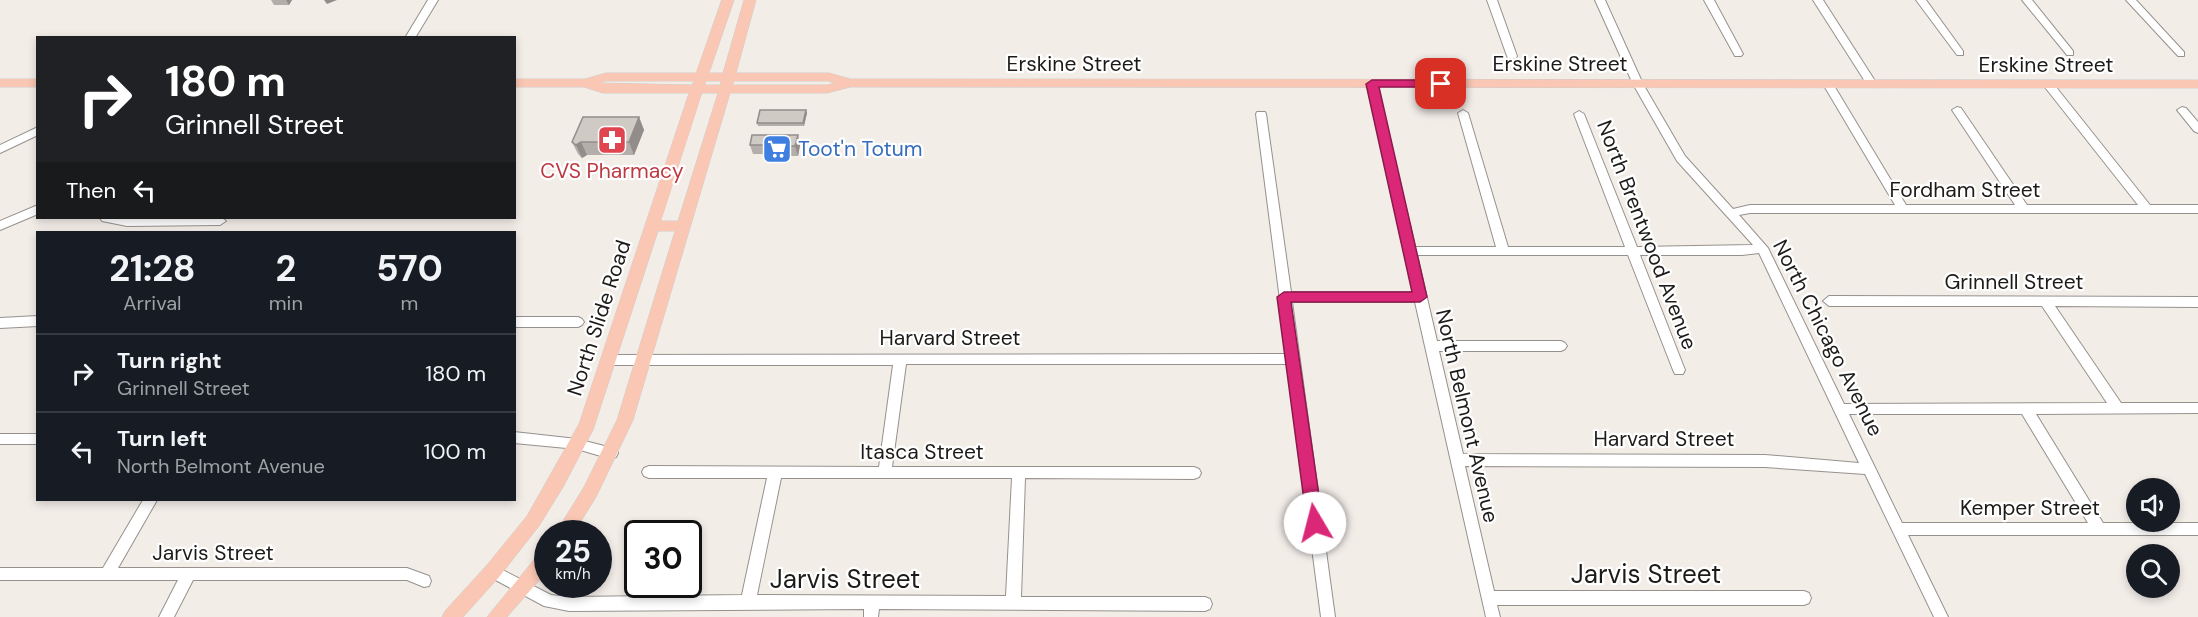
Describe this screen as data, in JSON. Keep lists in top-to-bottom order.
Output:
{
  "streets": {
    "main road": ["Erskine Street", "North Slide Road"],
    "street": [
      "Fordham Street",
      "North Brentwood Avenue",
      "Grinnell Street",
      "Harvard Street",
      "North Chicago Avenue",
      "North Belmont Avenue",
      "Itasca Street",
      "Kemper Street",
      "Jarvis Street"
    ]
  },
  "crossings": [
    ["Erskine Street", "North Slide Road"],
    ["Erskine Street", "North Chicago Avenue"],
    ["Erskine Street", "North Belmont Avenue"],
    ["Fordham Street", "North Chicago Avenue"],
    ["North Slide Road", "Harvard Street"],
    ["North Slide Road", "Jarvis Street"],
    ["Harvard Street", "North Chicago Avenue"],
    ["Harvard Street", "North Belmont Avenue"],
    ["North Chicago Avenue", "Kemper Street"],
    ["North Belmont Avenue", "Jarvis Street"]
  ],
  "places": {
    "pharmacy": ["CVS Pharmacy"],
    "supermarket": ["Toot'n Totum"]
  },
  "page": {
    "turn": ["180 m", "Grinnell Street"],
    "then": "Then",
    "eta": [
      "21:28",
      "Arrival",
      "2",
      "min",
      "570",
      "m"
    ],
    "list": [
      {
        "name": "Turn right",
        "note": "Grinnell Street",
        "value": "180 m"
      },
      {
        "name": "Turn left",
        "note": "North Belmont Avenue",
        "value": "100 m"
      }
    ],
    "speed": "25 km/h",
    "limit": "30"
  }
}
